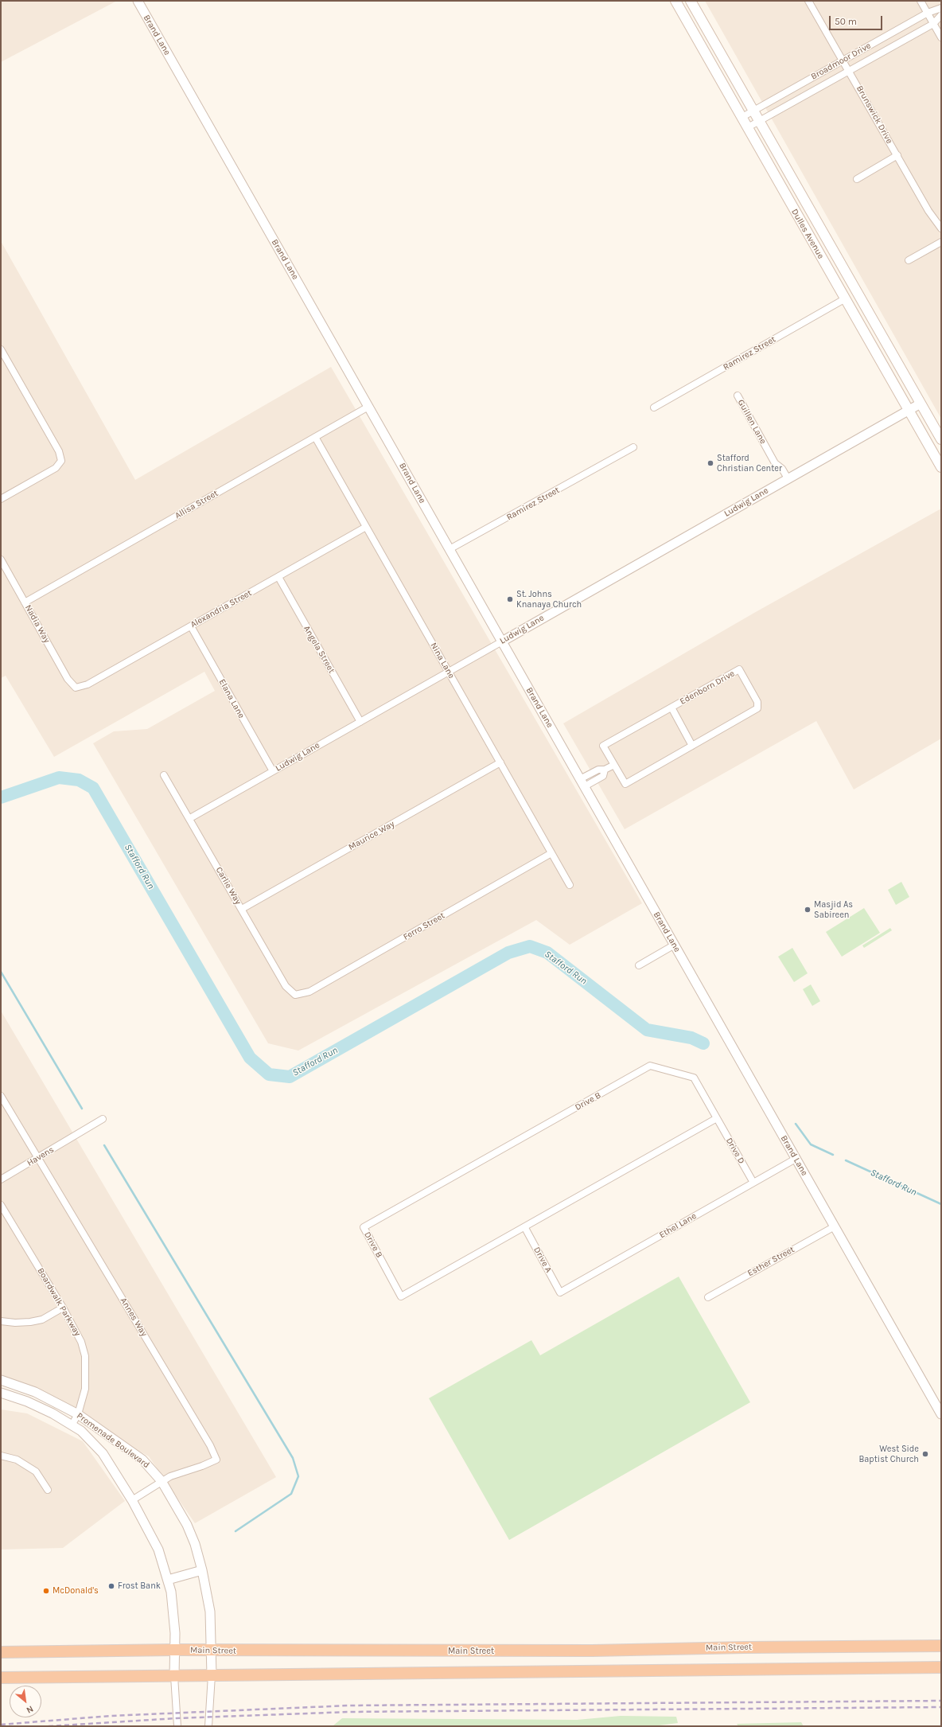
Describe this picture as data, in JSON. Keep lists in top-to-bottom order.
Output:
{
  "streets": {
    "highway": ["Main Street"],
    "main road": ["Dulles Avenue"],
    "street": [
      "Brand Lane",
      "Broadmoor Drive",
      "Brunswick Drive",
      "Ramirez Street",
      "Guillen Lane",
      "Ludwig Lane",
      "Allisa Street",
      "Alexandria Street",
      "Nadia Way",
      "Angela Street",
      "Nina Lane",
      "Edenborn Drive",
      "Elana Lane",
      "Maurice Way",
      "Carlie Way",
      "Ferro Street",
      "Drive B",
      "Drive D",
      "Havens",
      "Ethel Lane",
      "Drive A",
      "Esther Street",
      "Boardwalk Parkway",
      "Annes Way",
      "Promenade Boulevard"
    ]
  },
  "crossings": [
    ["Brand Lane", "Ramirez Street"],
    ["Brand Lane", "Ludwig Lane"],
    ["Brand Lane", "Allisa Street"],
    ["Brand Lane", "Ethel Lane"],
    ["Brand Lane", "Esther Street"],
    ["Broadmoor Drive", "Brunswick Drive"],
    ["Broadmoor Drive", "Dulles Avenue"],
    ["Dulles Avenue", "Ramirez Street"],
    ["Dulles Avenue", "Ludwig Lane"],
    ["Guillen Lane", "Ludwig Lane"],
    ["Ludwig Lane", "Angela Street"],
    ["Ludwig Lane", "Nina Lane"],
    ["Ludwig Lane", "Elana Lane"],
    ["Ludwig Lane", "Carlie Way"],
    ["Allisa Street", "Nadia Way"],
    ["Allisa Street", "Nina Lane"],
    ["Alexandria Street", "Nadia Way"],
    ["Alexandria Street", "Angela Street"],
    ["Alexandria Street", "Nina Lane"],
    ["Alexandria Street", "Elana Lane"],
    ["Nina Lane", "Maurice Way"],
    ["Nina Lane", "Ferro Street"],
    ["Maurice Way", "Carlie Way"],
    ["Carlie Way", "Ferro Street"],
    ["Drive B", "Drive D"],
    ["Drive B", "Drive A"],
    ["Drive D", "Ethel Lane"],
    ["Havens", "Annes Way"],
    ["Ethel Lane", "Drive A"],
    ["Boardwalk Parkway", "Promenade Boulevard"],
    ["Annes Way", "Promenade Boulevard"],
    ["Promenade Boulevard", "Main Street"]
  ],
  "water": ["Stafford Run"],
  "places": [
    "Stafford Christian Center",
    "St. Johns Knanaya Church",
    "Masjid As Sabireen",
    "West Side Baptist Church",
    "Frost Bank",
    "McDonald's"
  ],
  "scale_bar": "50 m",
  "north": "bottom right"
}
